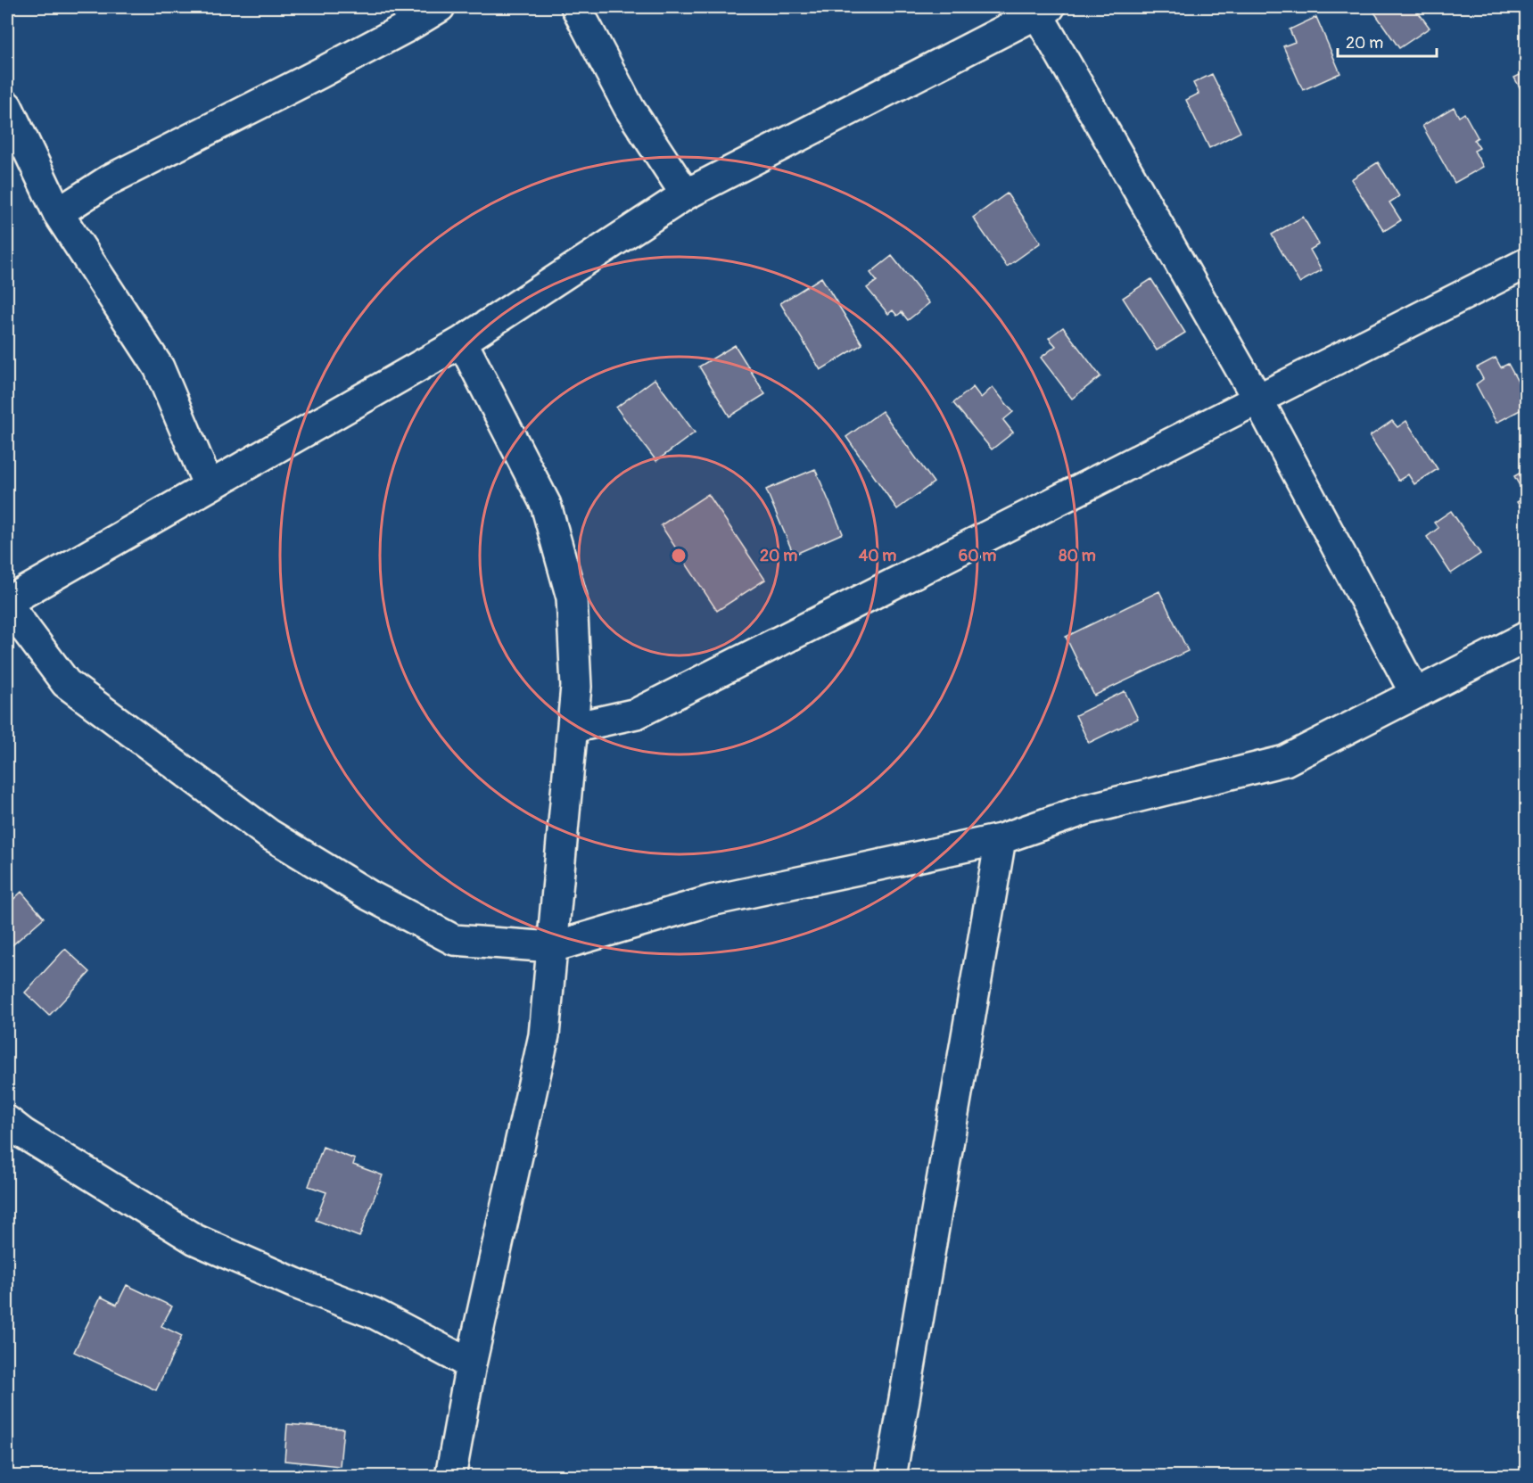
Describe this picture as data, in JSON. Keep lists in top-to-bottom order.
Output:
{
  "scale_bar": "20 m",
  "rings": [
    "20 m",
    "40 m",
    "60 m",
    "80 m"
  ]
}
